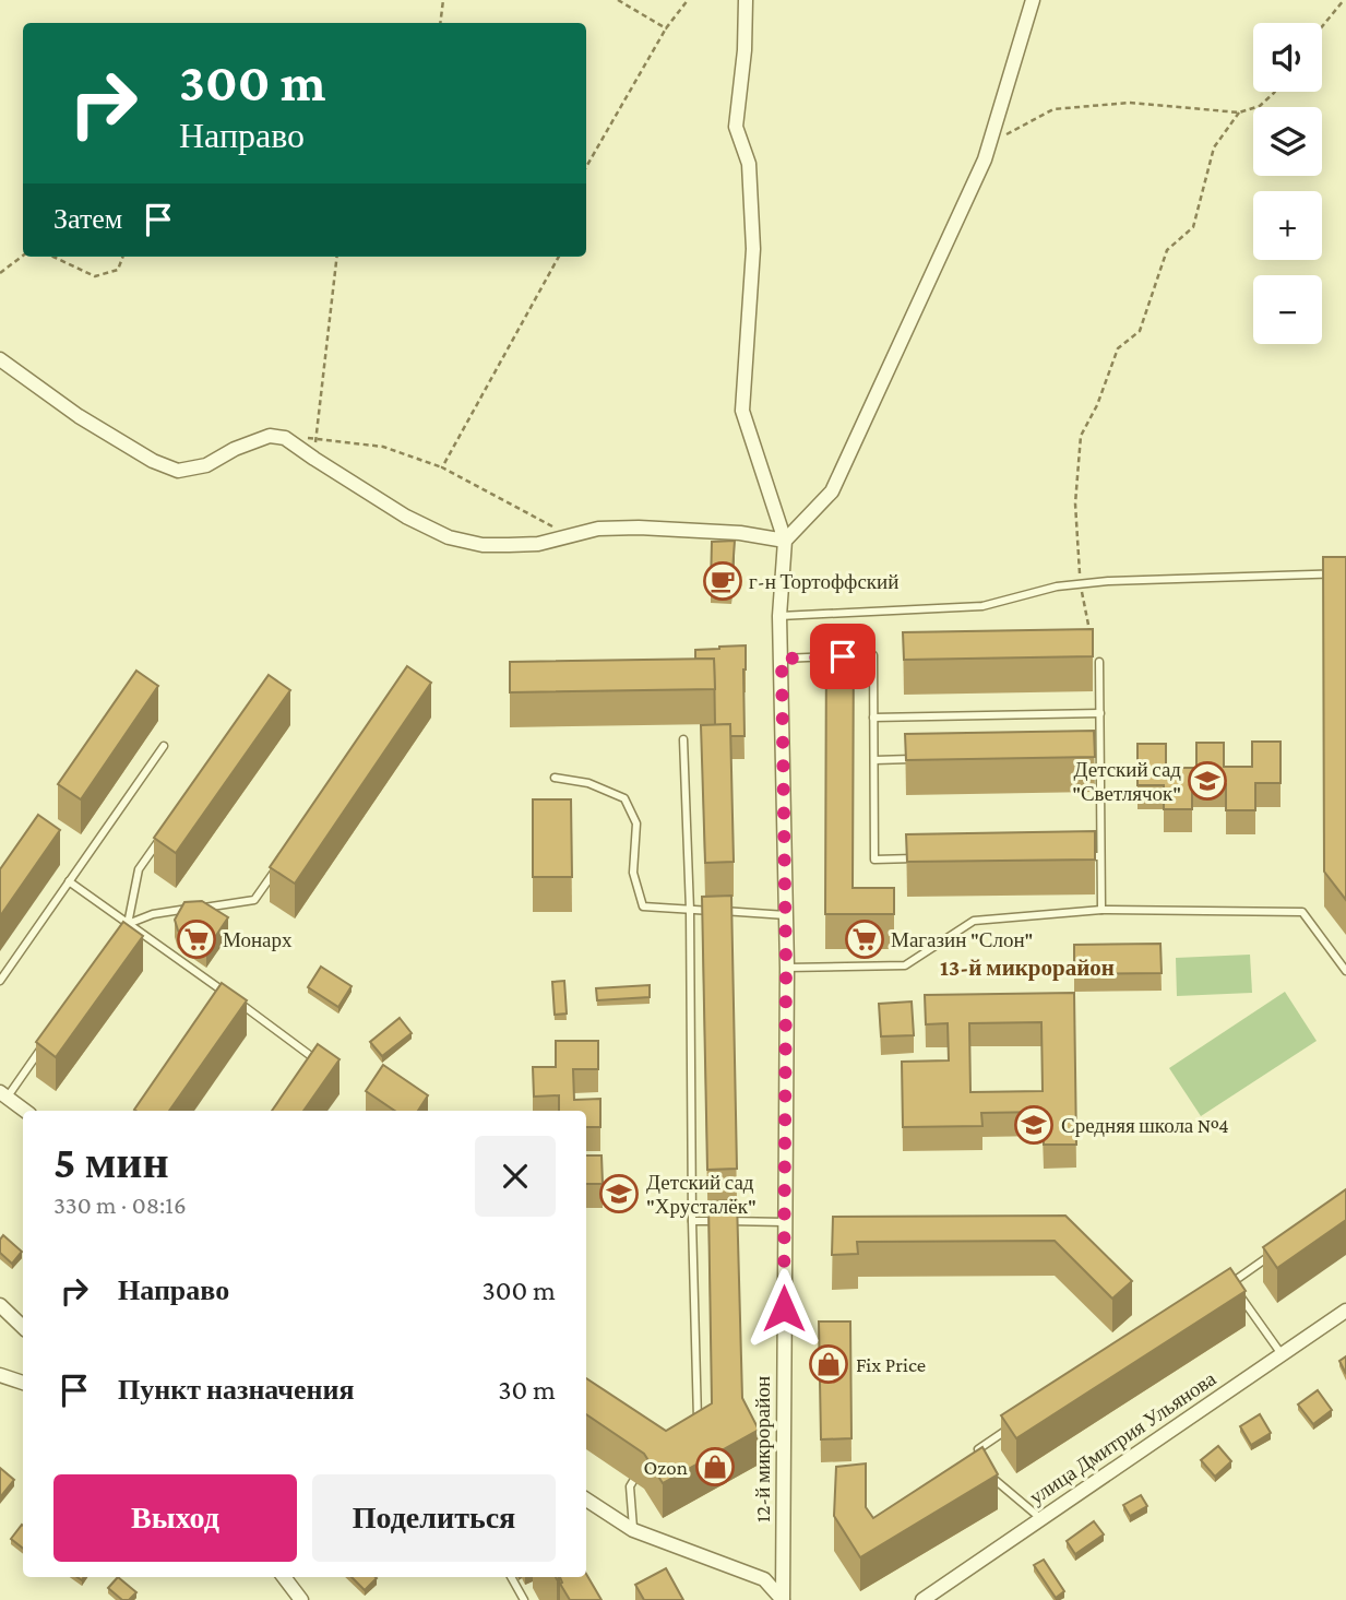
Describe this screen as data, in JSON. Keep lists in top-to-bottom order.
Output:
{
  "streets": {
    "street": ["улица Дмитрия Ульянова", "12-й микрорайон"]
  },
  "districts": ["13-й микрорайон"],
  "places": {
    "cafe": ["г-н Тортоффский"],
    "school or university": ["Детский сад \"Светлячок\"", "Средняя школа №4", "Детский сад \"Хрусталёк\""],
    "supermarket": ["Монарх", "Магазин \"Слон\""],
    "shop": ["Fix Price", "Ozon"]
  },
  "page": {
    "map_buttons": ["+", "−"],
    "turn": ["300 m", "Направо"],
    "then": "Затем",
    "heading": ["5 мин", "330 m · 08:16"],
    "list": [
      {
        "name": "Направо",
        "value": "300 m"
      },
      {
        "name": "Пункт назначения",
        "value": "30 m"
      }
    ],
    "buttons": ["Выход", "Поделиться"]
  }
}
